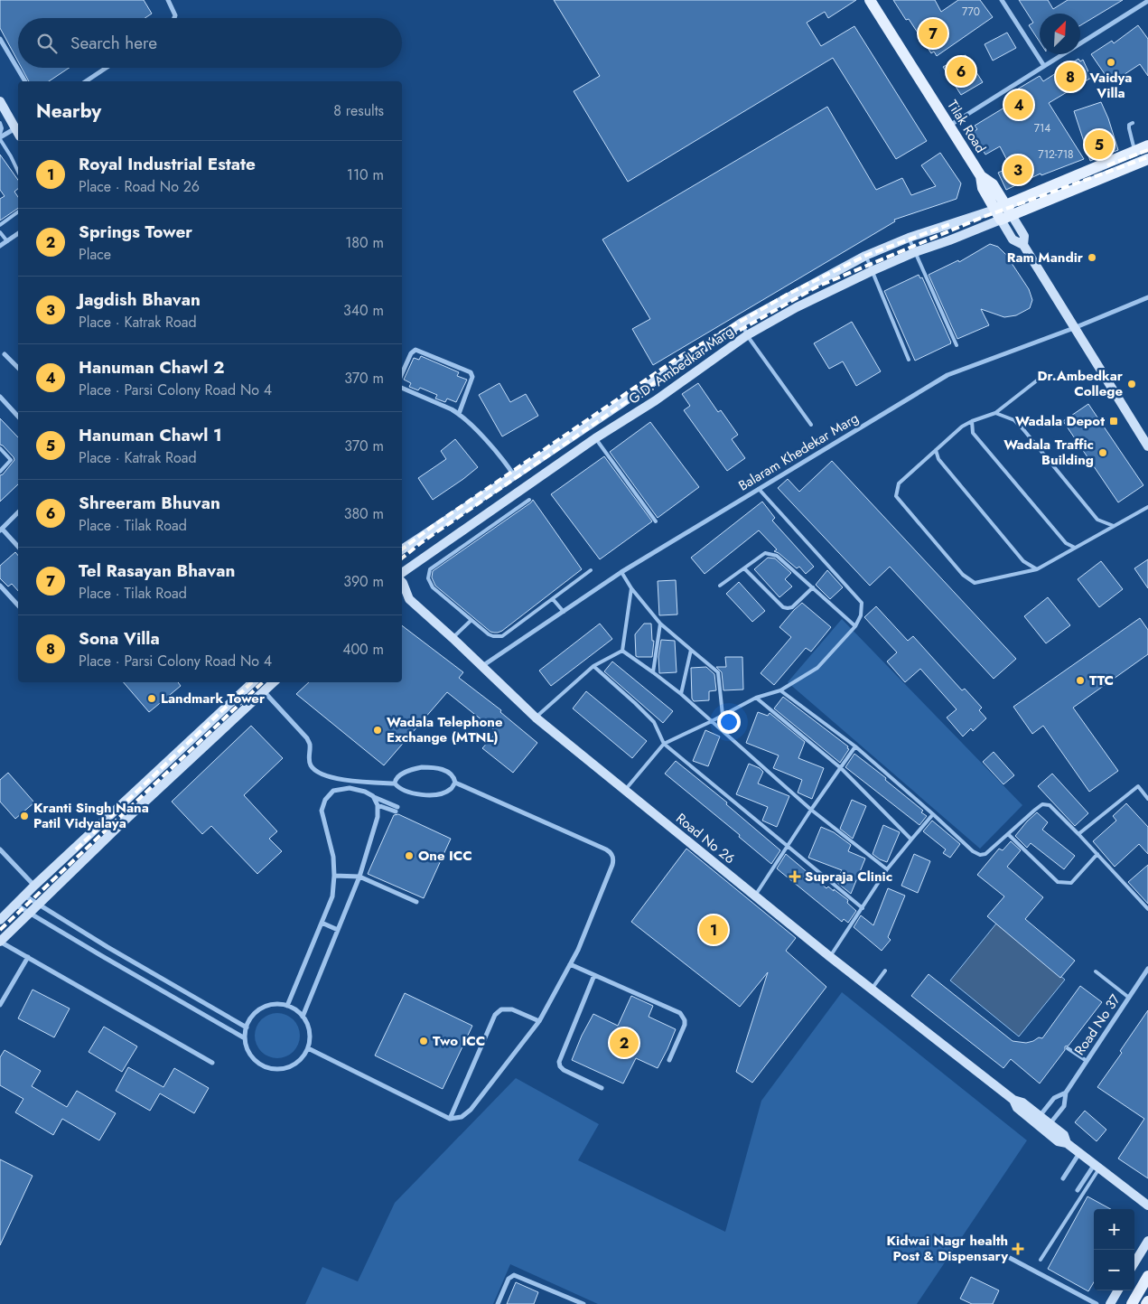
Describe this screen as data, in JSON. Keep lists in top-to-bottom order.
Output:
{
  "streets": {
    "main road": ["Tilak Road", "G.D. Ambedkar Marg", "Road No 26"],
    "street": ["Balaram Khedekar Marg", "Road No 37"]
  },
  "crossings": [
    ["Tilak Road", "G.D. Ambedkar Marg"],
    ["Balaram Khedekar Marg", "Road No 26"],
    ["Road No 26", "Road No 37"]
  ],
  "places": {
    "other": [
      "Vaidya Villa",
      "Ram Mandir",
      "Dr.Ambedkar College",
      "Wadala Traffic Building",
      "TTC",
      "Landmark Tower",
      "Wadala Telephone Exchange (MTNL)",
      "Kranti Singh Nana Patil Vidyalaya",
      "One ICC",
      "Two ICC"
    ],
    "transit": ["Wadala Depot"],
    "health": ["Supraja Clinic", "Kidwai Nagr health Post & Dispensary"]
  },
  "house_numbers": ["770", "714", "712-718"],
  "north": "top right",
  "page": {
    "pins": [
      "7",
      "6",
      "8",
      "4",
      "5",
      "3",
      "1",
      "2"
    ],
    "search": "Search here",
    "heading": ["Nearby", "8 results"],
    "list": [
      {
        "mark": "1",
        "name": "Royal Industrial Estate",
        "note": "Place · Road No 26",
        "value": "110 m"
      },
      {
        "mark": "2",
        "name": "Springs Tower",
        "note": "Place",
        "value": "180 m"
      },
      {
        "mark": "3",
        "name": "Jagdish Bhavan",
        "note": "Place · Katrak Road",
        "value": "340 m"
      },
      {
        "mark": "4",
        "name": "Hanuman Chawl 2",
        "note": "Place · Parsi Colony Road No 4",
        "value": "370 m"
      },
      {
        "mark": "5",
        "name": "Hanuman Chawl 1",
        "note": "Place · Katrak Road",
        "value": "370 m"
      },
      {
        "mark": "6",
        "name": "Shreeram Bhuvan",
        "note": "Place · Tilak Road",
        "value": "380 m"
      },
      {
        "mark": "7",
        "name": "Tel Rasayan Bhavan",
        "note": "Place · Tilak Road",
        "value": "390 m"
      },
      {
        "mark": "8",
        "name": "Sona Villa",
        "note": "Place · Parsi Colony Road No 4",
        "value": "400 m"
      }
    ],
    "map_buttons": ["+", "−"]
  }
}
